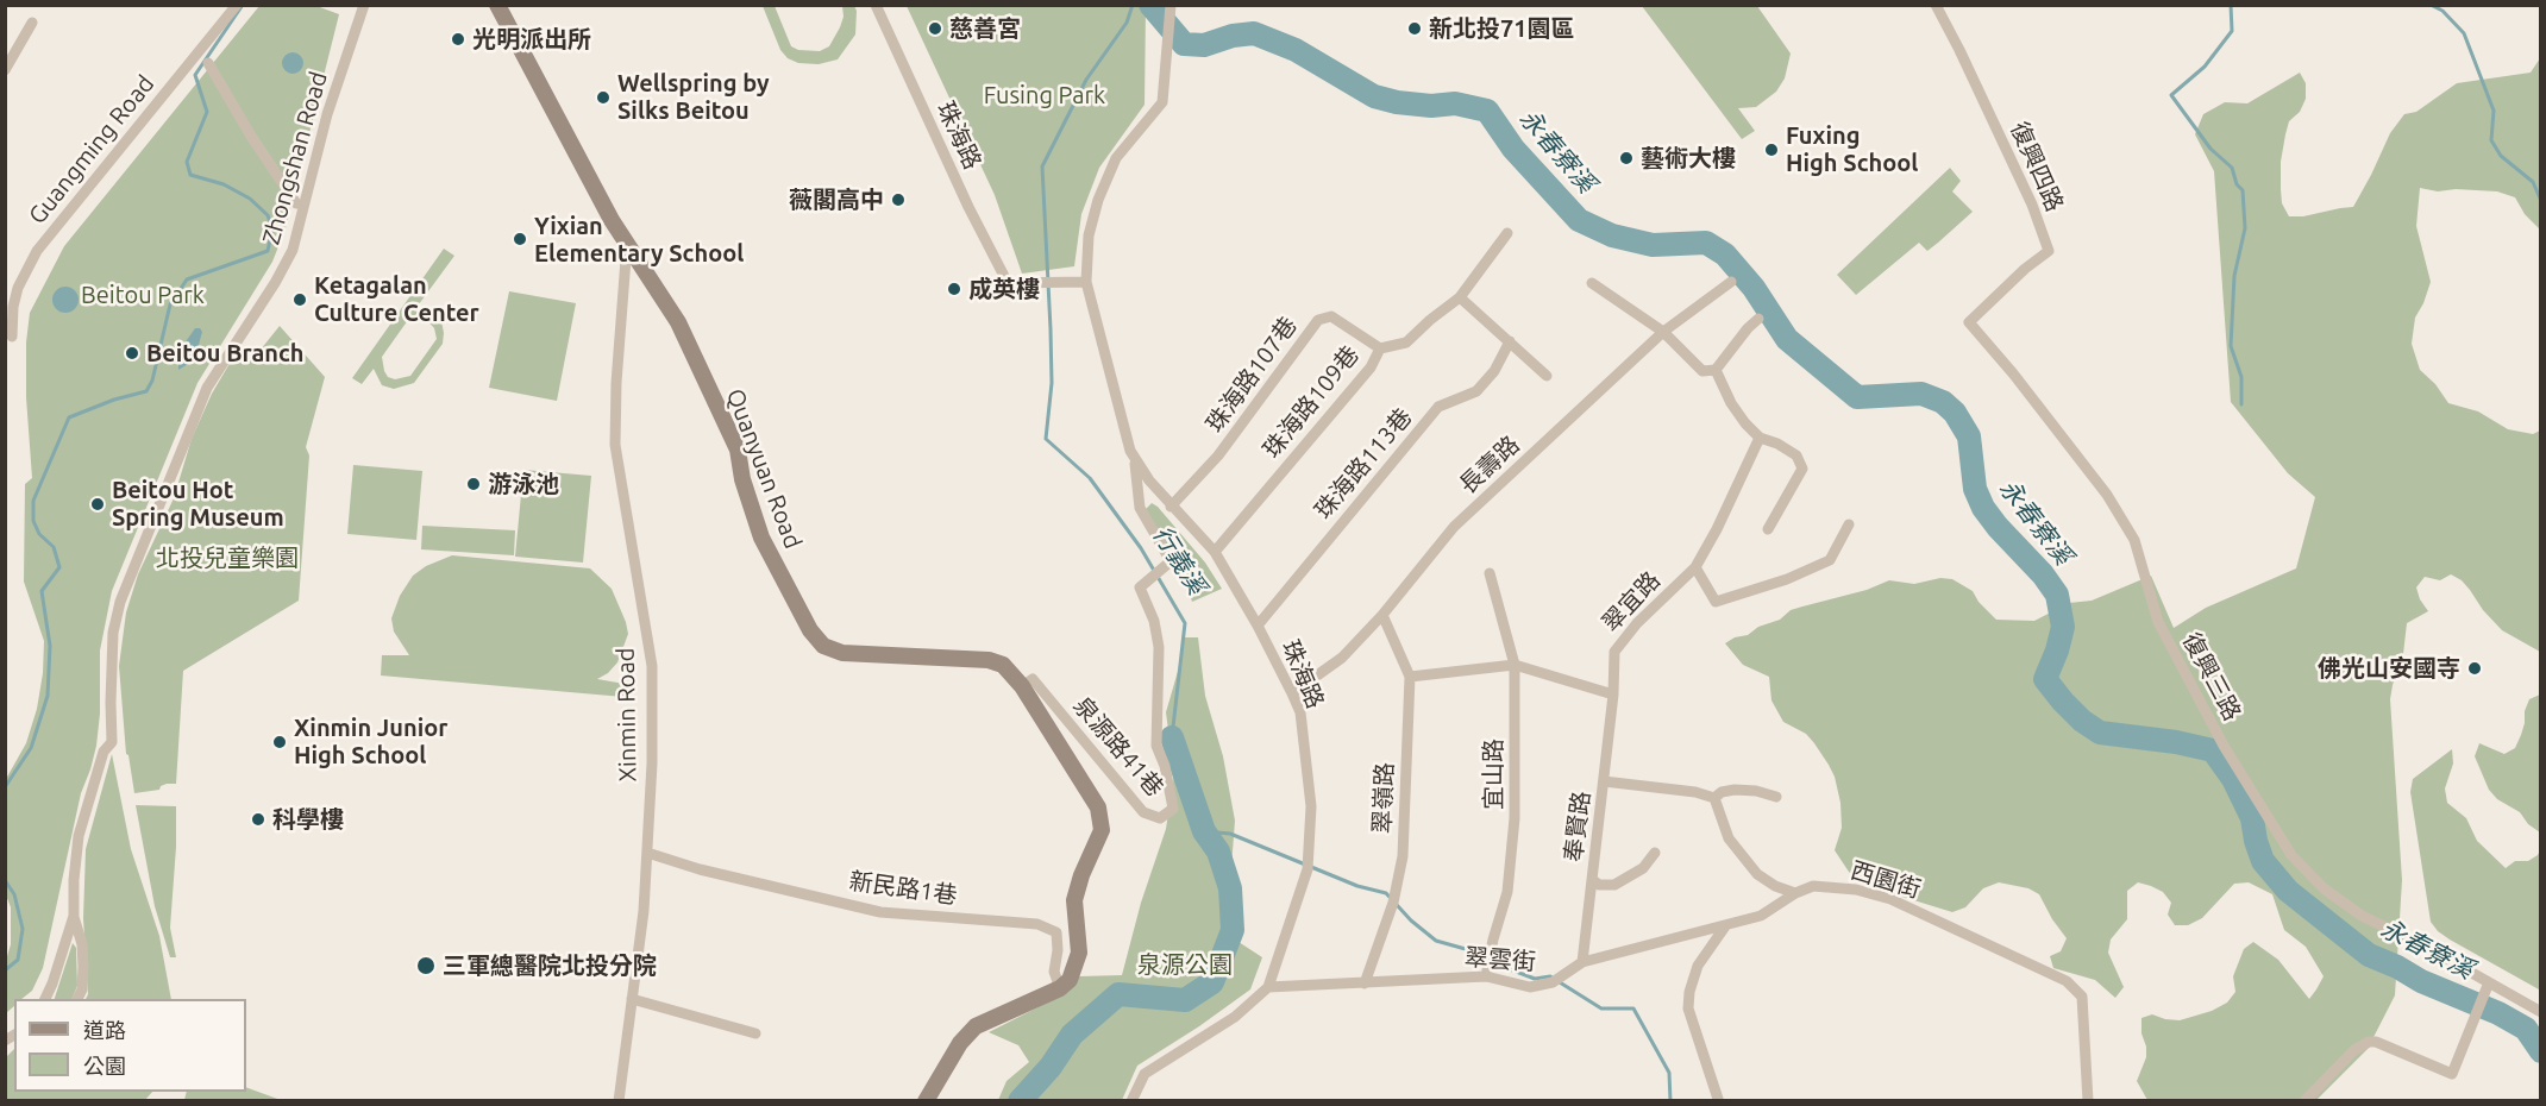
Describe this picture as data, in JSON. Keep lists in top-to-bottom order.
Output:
{
  "streets": {
    "street": [
      "珠海路",
      "Guangming Road",
      "Zhongshan Road",
      "復興四路",
      "珠海路107巷",
      "珠海路109巷",
      "珠海路113巷",
      "長壽路",
      "Quanyuan Road",
      "翠宜路",
      "復興三路",
      "Xinmin Road",
      "泉源路41巷",
      "宜山路",
      "翠嶺路",
      "奉賢路",
      "西園街",
      "新民路1巷",
      "翠雲街"
    ]
  },
  "crossings": [
    ["珠海路", "珠海路107巷"],
    ["珠海路", "珠海路109巷"],
    ["珠海路", "珠海路113巷"],
    ["珠海路", "長壽路"],
    ["珠海路", "泉源路41巷"],
    ["珠海路", "翠雲街"],
    ["復興四路", "復興三路"],
    ["珠海路107巷", "珠海路109巷"],
    ["長壽路", "翠嶺路"],
    ["Quanyuan Road", "Xinmin Road"],
    ["Quanyuan Road", "泉源路41巷"],
    ["Quanyuan Road", "新民路1巷"],
    ["翠宜路", "奉賢路"],
    ["Xinmin Road", "新民路1巷"],
    ["宜山路", "翠雲街"],
    ["翠嶺路", "翠雲街"],
    ["奉賢路", "翠雲街"],
    ["西園街", "翠雲街"]
  ],
  "water": ["永春寮溪", "行義溪"],
  "parks": [
    "Fusing Park",
    "Beitou Park",
    "北投兒童樂園",
    "泉源公園"
  ],
  "places": [
    "慈善宮",
    "新北投71園區",
    "光明派出所",
    "Wellspring by Silks Beitou",
    "Fuxing High School",
    "藝術大樓",
    "薇閣高中",
    "Yixian Elementary School",
    "成英樓",
    "Ketagalan Culture Center",
    "Beitou Branch",
    "游泳池",
    "Beitou Hot Spring Museum",
    "佛光山安國寺",
    "Xinmin Junior High School",
    "科學樓",
    "三軍總醫院北投分院"
  ],
  "legend": ["道路", "公園"]
}
